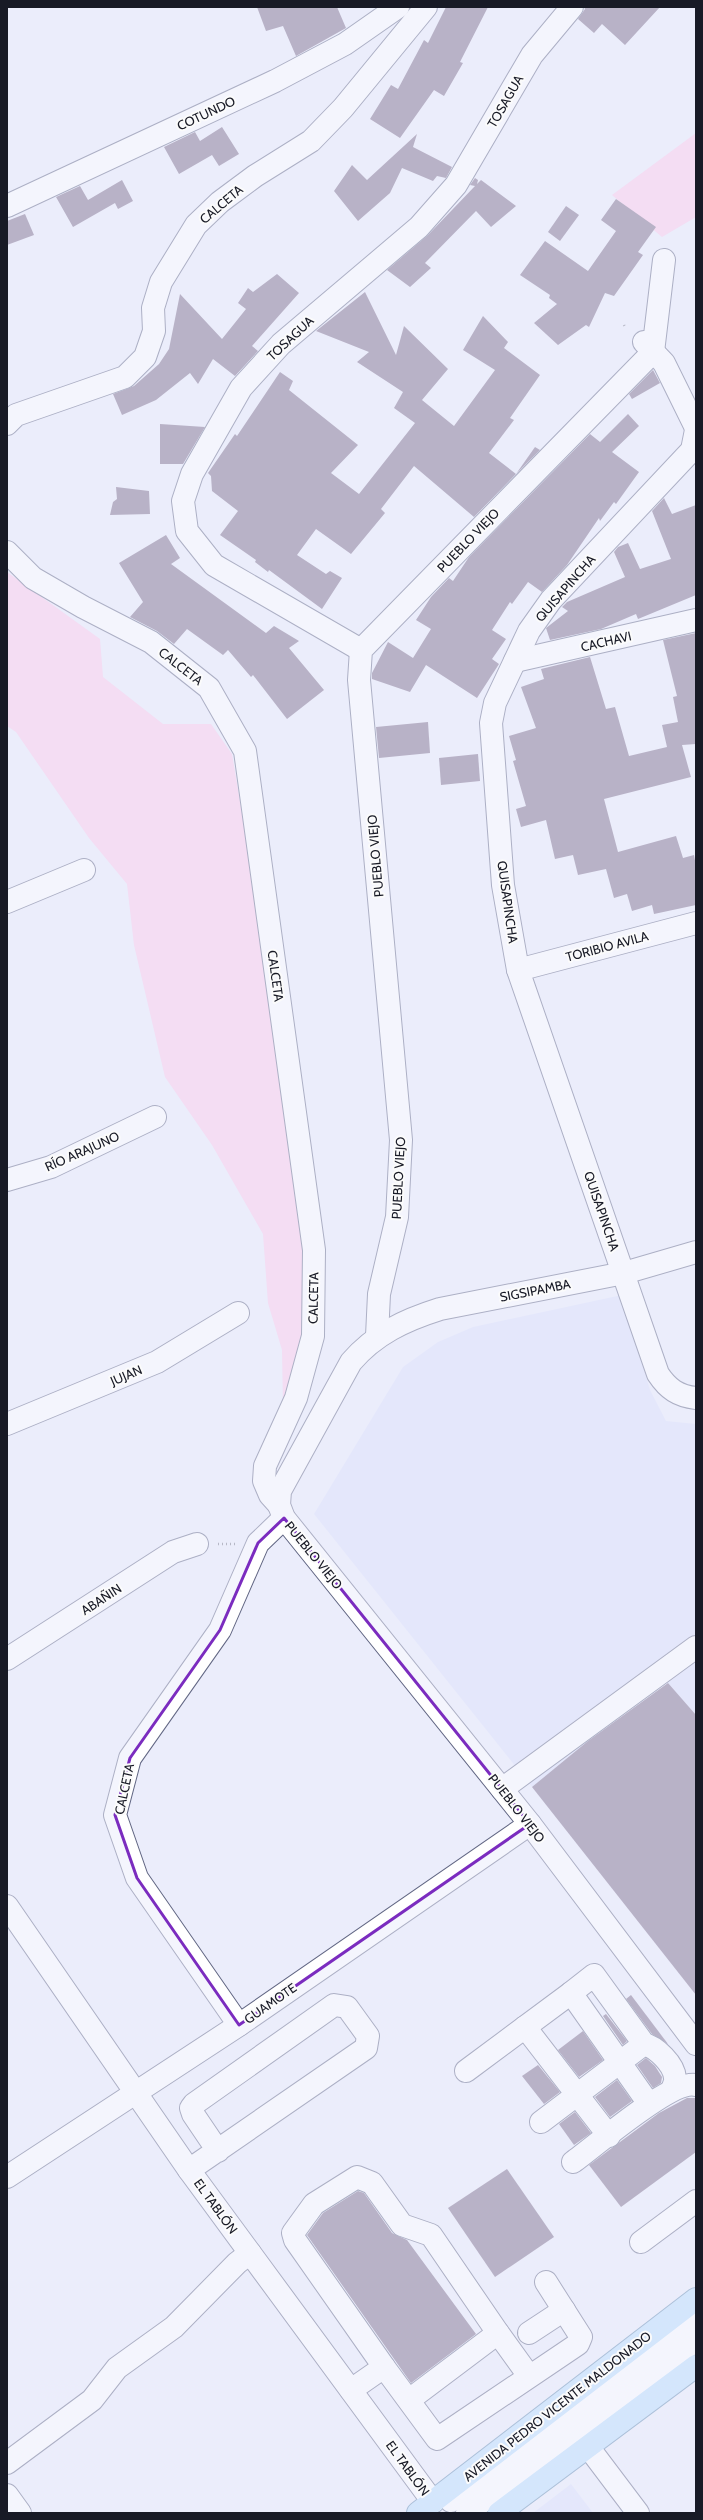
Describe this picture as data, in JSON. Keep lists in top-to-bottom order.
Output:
{
  "streets": {
    "main road": ["AVENIDA PEDRO VICENTE MALDONADO"],
    "street": [
      "TOSAGUA",
      "COTUNDO",
      "CALCETA",
      "PUEBLO VIEJO",
      "QUISAPINCHA",
      "CACHAVI",
      "TORIBIO AVILA",
      "RÍO ARAJUNO",
      "SIGSIPAMBA",
      "JUJAN",
      "ABAÑIN",
      "GUAMOTE",
      "EL TABLÓN"
    ]
  },
  "crossings": [
    ["TOSAGUA", "PUEBLO VIEJO"],
    ["CALCETA", "PUEBLO VIEJO"],
    ["CALCETA", "GUAMOTE"],
    ["PUEBLO VIEJO", "QUISAPINCHA"],
    ["PUEBLO VIEJO", "SIGSIPAMBA"],
    ["PUEBLO VIEJO", "GUAMOTE"],
    ["QUISAPINCHA", "CACHAVI"],
    ["QUISAPINCHA", "TORIBIO AVILA"],
    ["QUISAPINCHA", "SIGSIPAMBA"],
    ["GUAMOTE", "EL TABLÓN"],
    ["EL TABLÓN", "AVENIDA PEDRO VICENTE MALDONADO"]
  ]
}
